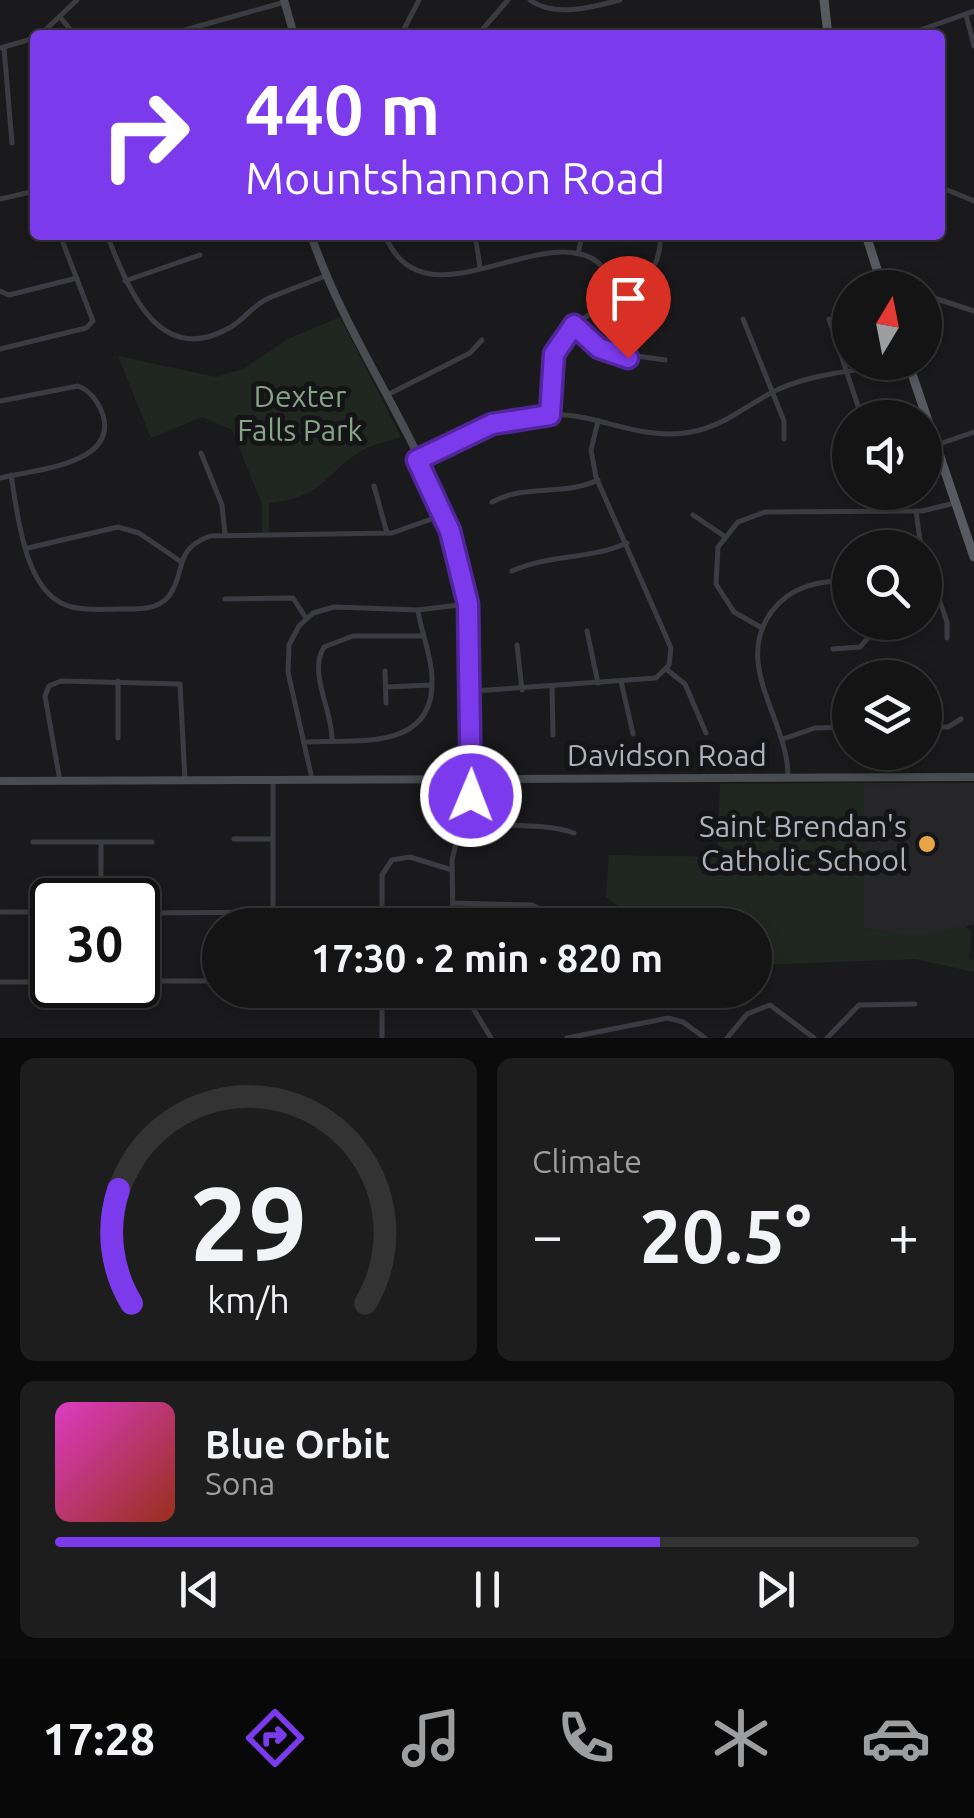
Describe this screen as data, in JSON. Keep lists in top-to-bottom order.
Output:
{
  "streets": {
    "main road": ["Davidson Road"]
  },
  "parks": ["Dexter Falls Park"],
  "places": ["Saint Brendan's Catholic School"],
  "north": "top",
  "page": {
    "turn": ["440 m", "Mountshannon Road"],
    "limit": "30",
    "trip": "17:30 · 2 min · 820 m",
    "tile": "Climate",
    "heat": ["−", "20.5°", "+"],
    "song": ["Blue Orbit", "Sona"],
    "tabs": "17:28",
    "gauge": ["29", "km/h"]
  }
}
